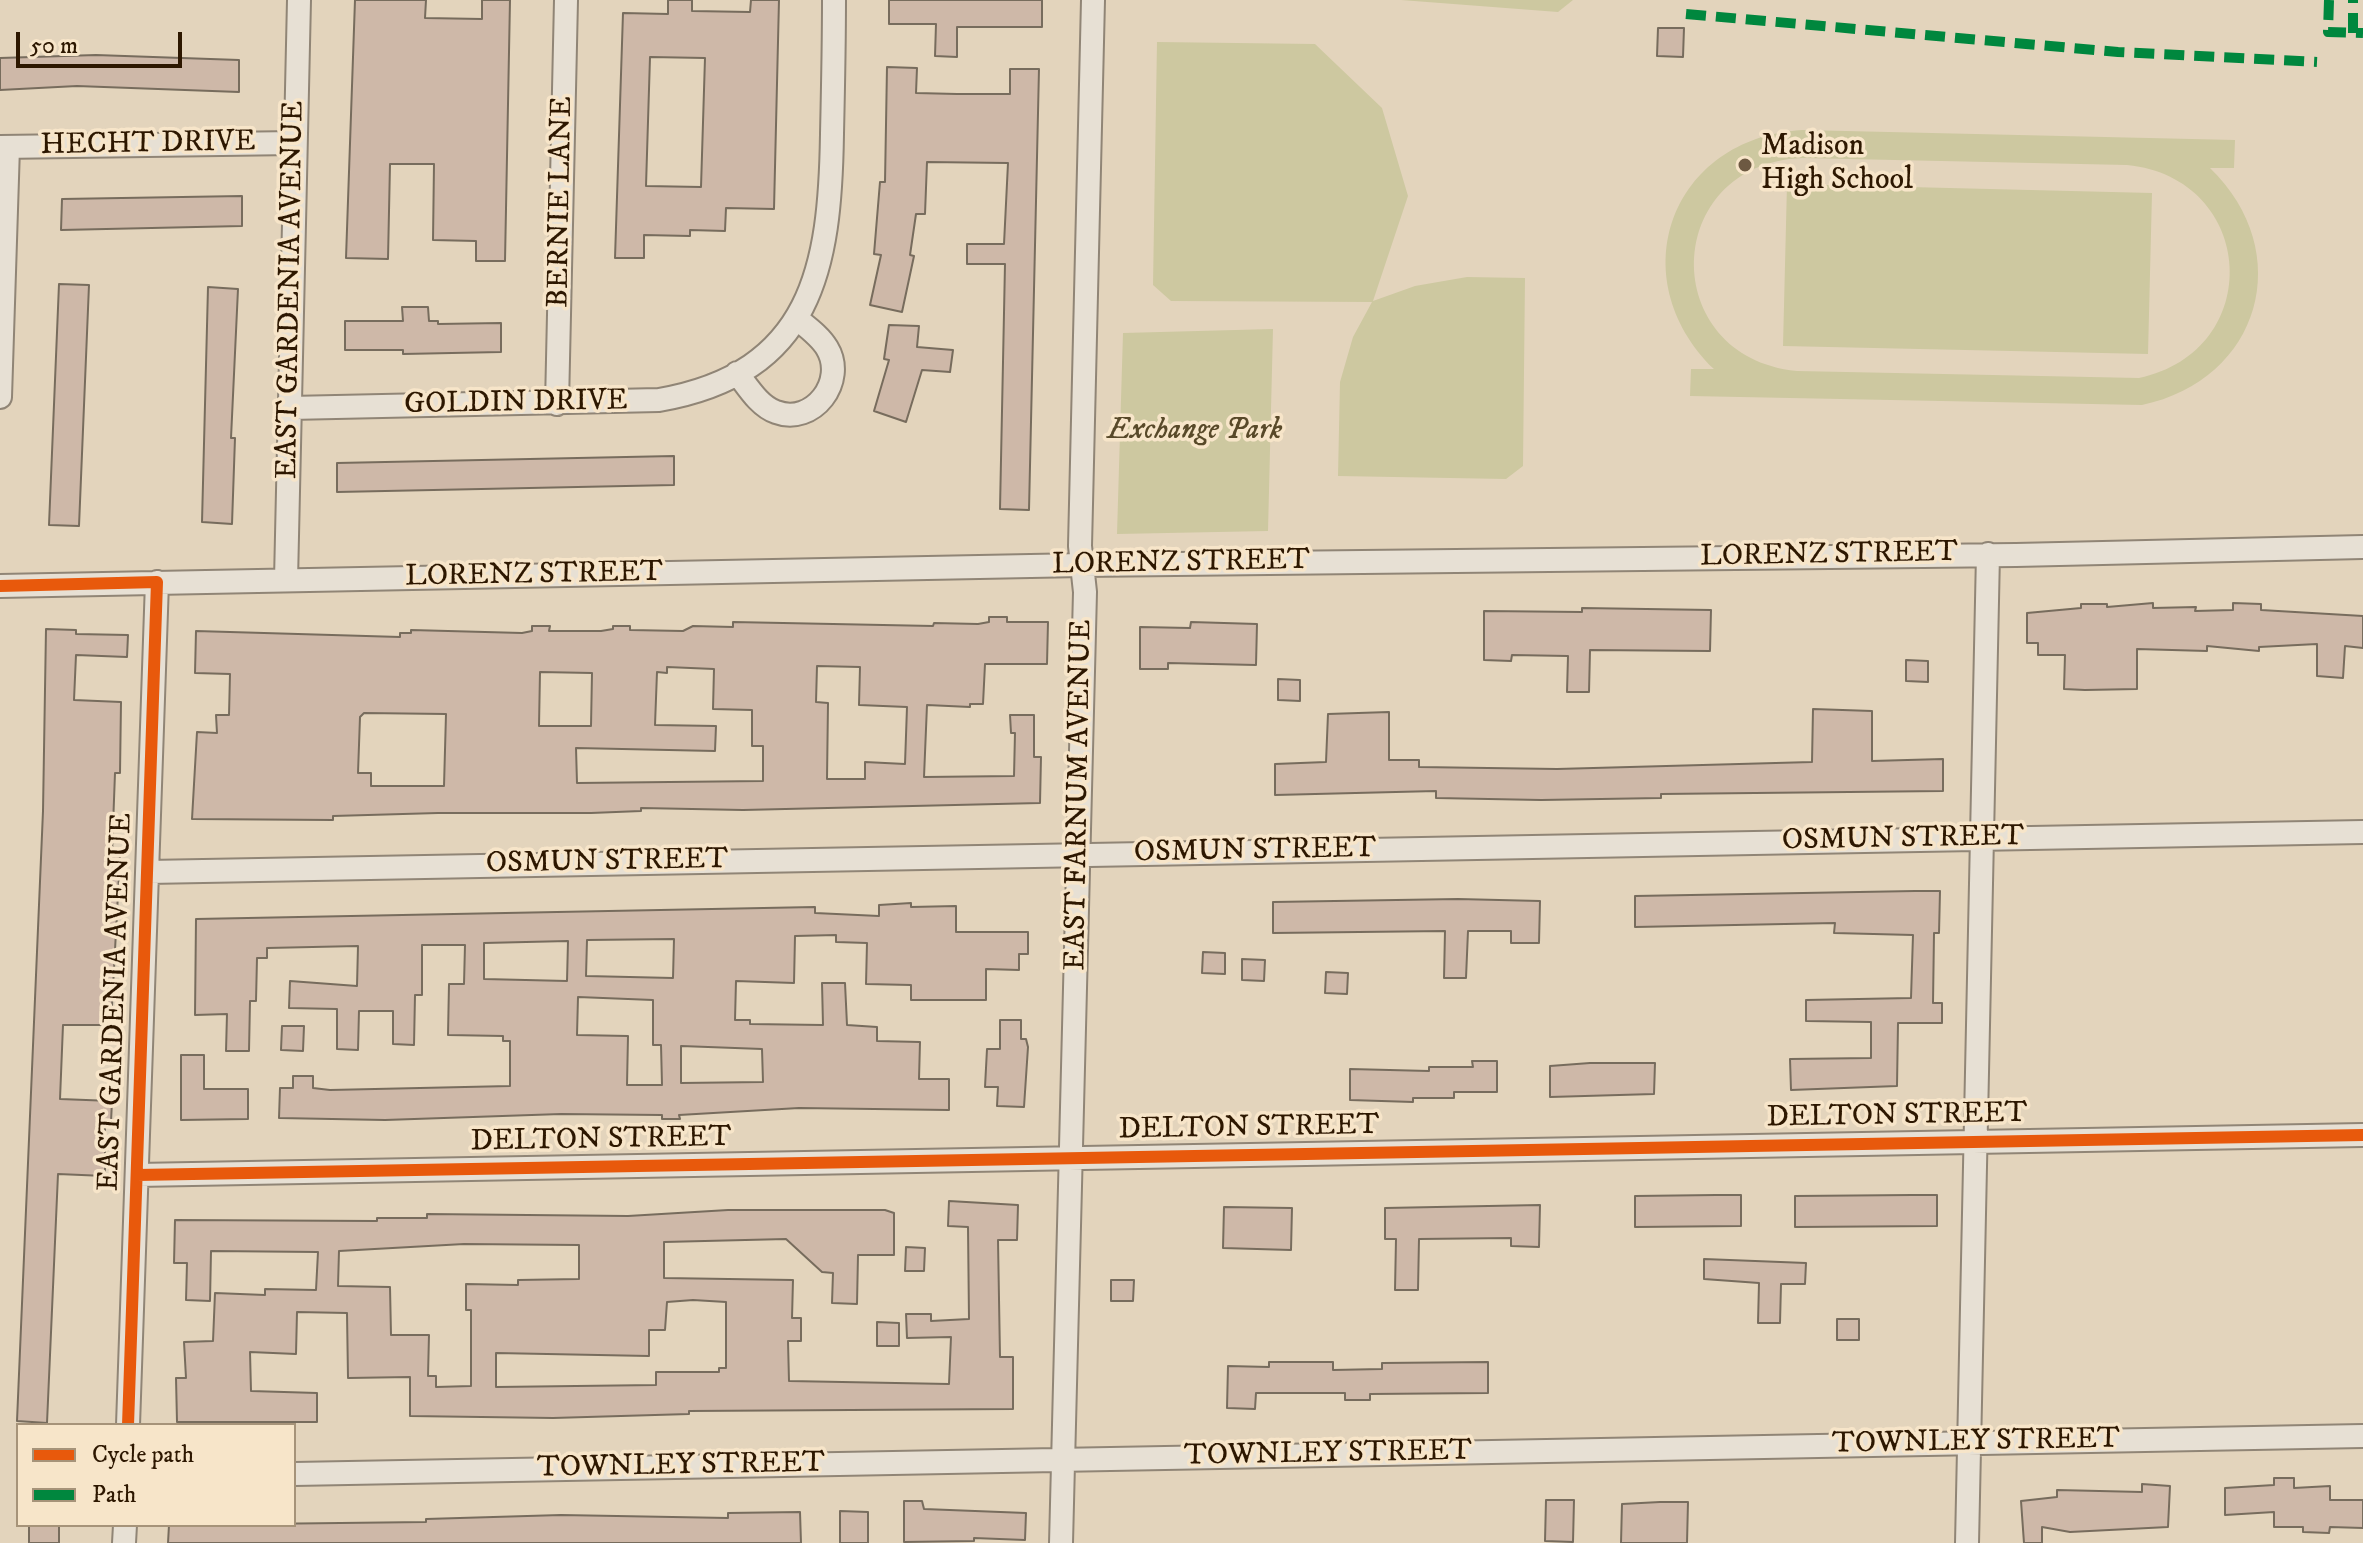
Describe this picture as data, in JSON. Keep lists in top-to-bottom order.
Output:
{
  "streets": {
    "street": [
      "HECHT DRIVE",
      "BERNIE LANE",
      "EAST GARDENIA AVENUE",
      "GOLDIN DRIVE",
      "LORENZ STREET",
      "EAST FARNUM AVENUE",
      "OSMUN STREET",
      "DELTON STREET",
      "TOWNLEY STREET"
    ]
  },
  "crossings": [
    ["HECHT DRIVE", "EAST GARDENIA AVENUE"],
    ["BERNIE LANE", "GOLDIN DRIVE"],
    ["EAST GARDENIA AVENUE", "GOLDIN DRIVE"],
    ["EAST GARDENIA AVENUE", "LORENZ STREET"],
    ["EAST GARDENIA AVENUE", "OSMUN STREET"],
    ["EAST GARDENIA AVENUE", "DELTON STREET"],
    ["LORENZ STREET", "EAST FARNUM AVENUE"],
    ["EAST FARNUM AVENUE", "OSMUN STREET"],
    ["EAST FARNUM AVENUE", "DELTON STREET"],
    ["EAST FARNUM AVENUE", "TOWNLEY STREET"]
  ],
  "parks": ["Exchange Park"],
  "places": ["Madison High School"],
  "legend": ["Cycle path", "Path"],
  "scale_bar": "50 m"
}
